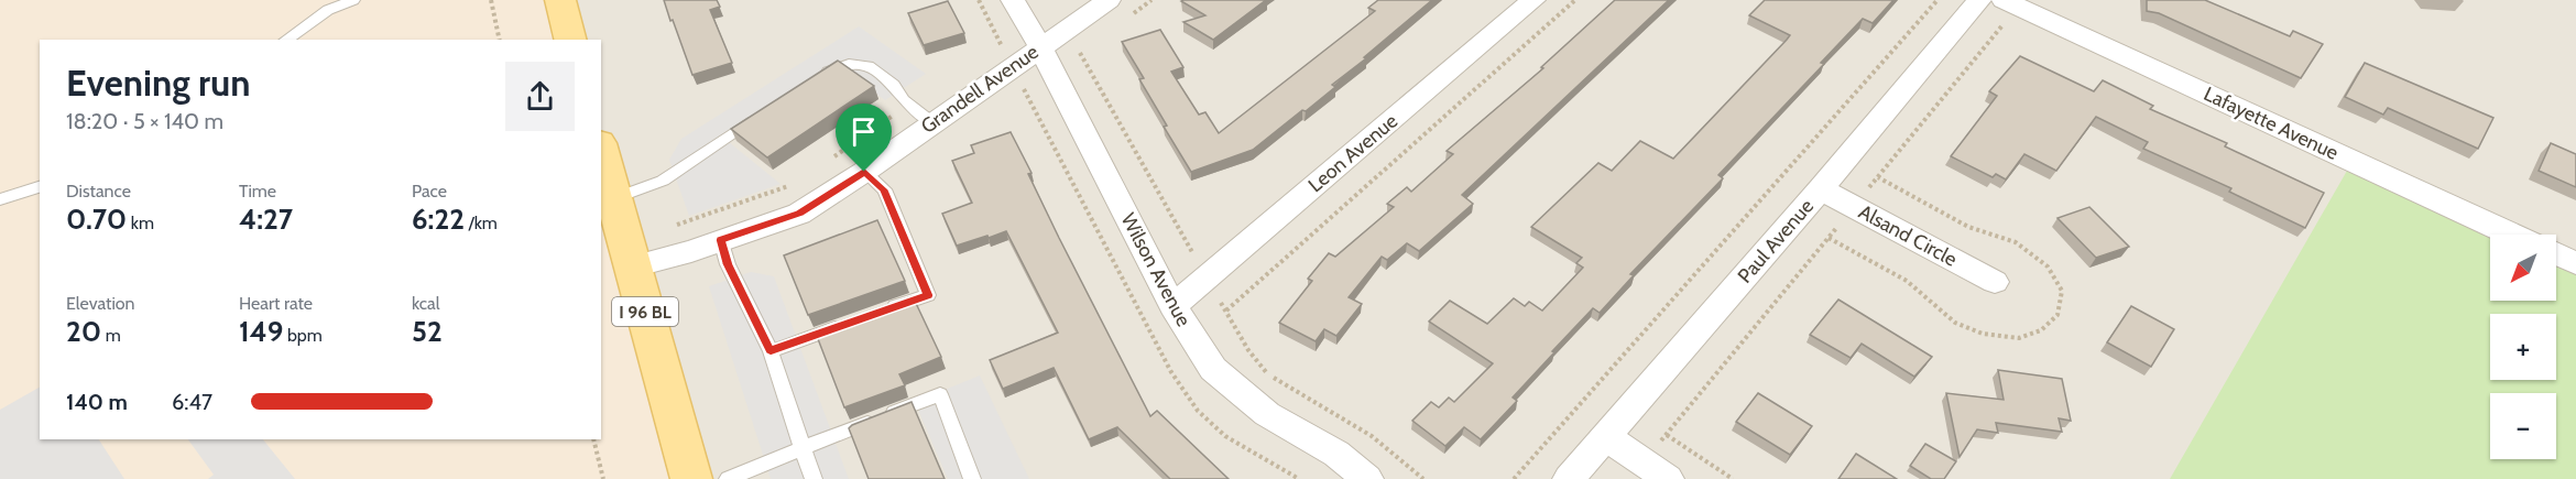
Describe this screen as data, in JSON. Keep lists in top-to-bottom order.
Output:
{
  "streets": {
    "main road": ["I 96 BL"],
    "street": [
      "Grandell Avenue",
      "Lafayette Avenue",
      "Leon Avenue",
      "Alsand Circle",
      "Paul Avenue",
      "Wilson Avenue"
    ]
  },
  "crossings": [
    ["Grandell Avenue", "Wilson Avenue"],
    ["Grandell Avenue", "I 96 BL"],
    ["Leon Avenue", "Wilson Avenue"],
    ["Alsand Circle", "Paul Avenue"]
  ],
  "north": "bottom left",
  "page": {
    "heading": ["Evening run", "18:20 · 5 × 140 m"],
    "stats": [
      ["Distance", "0.70 km"],
      ["Time", "4:27"],
      ["Pace", "6:22 /km"],
      ["Elevation", "20 m"],
      ["Heart rate", "149 bpm"],
      ["kcal", "52"]
    ],
    "map_buttons": ["+", "−"],
    "list": [
      {
        "name": "140 m",
        "note": "6:47"
      }
    ]
  }
}
